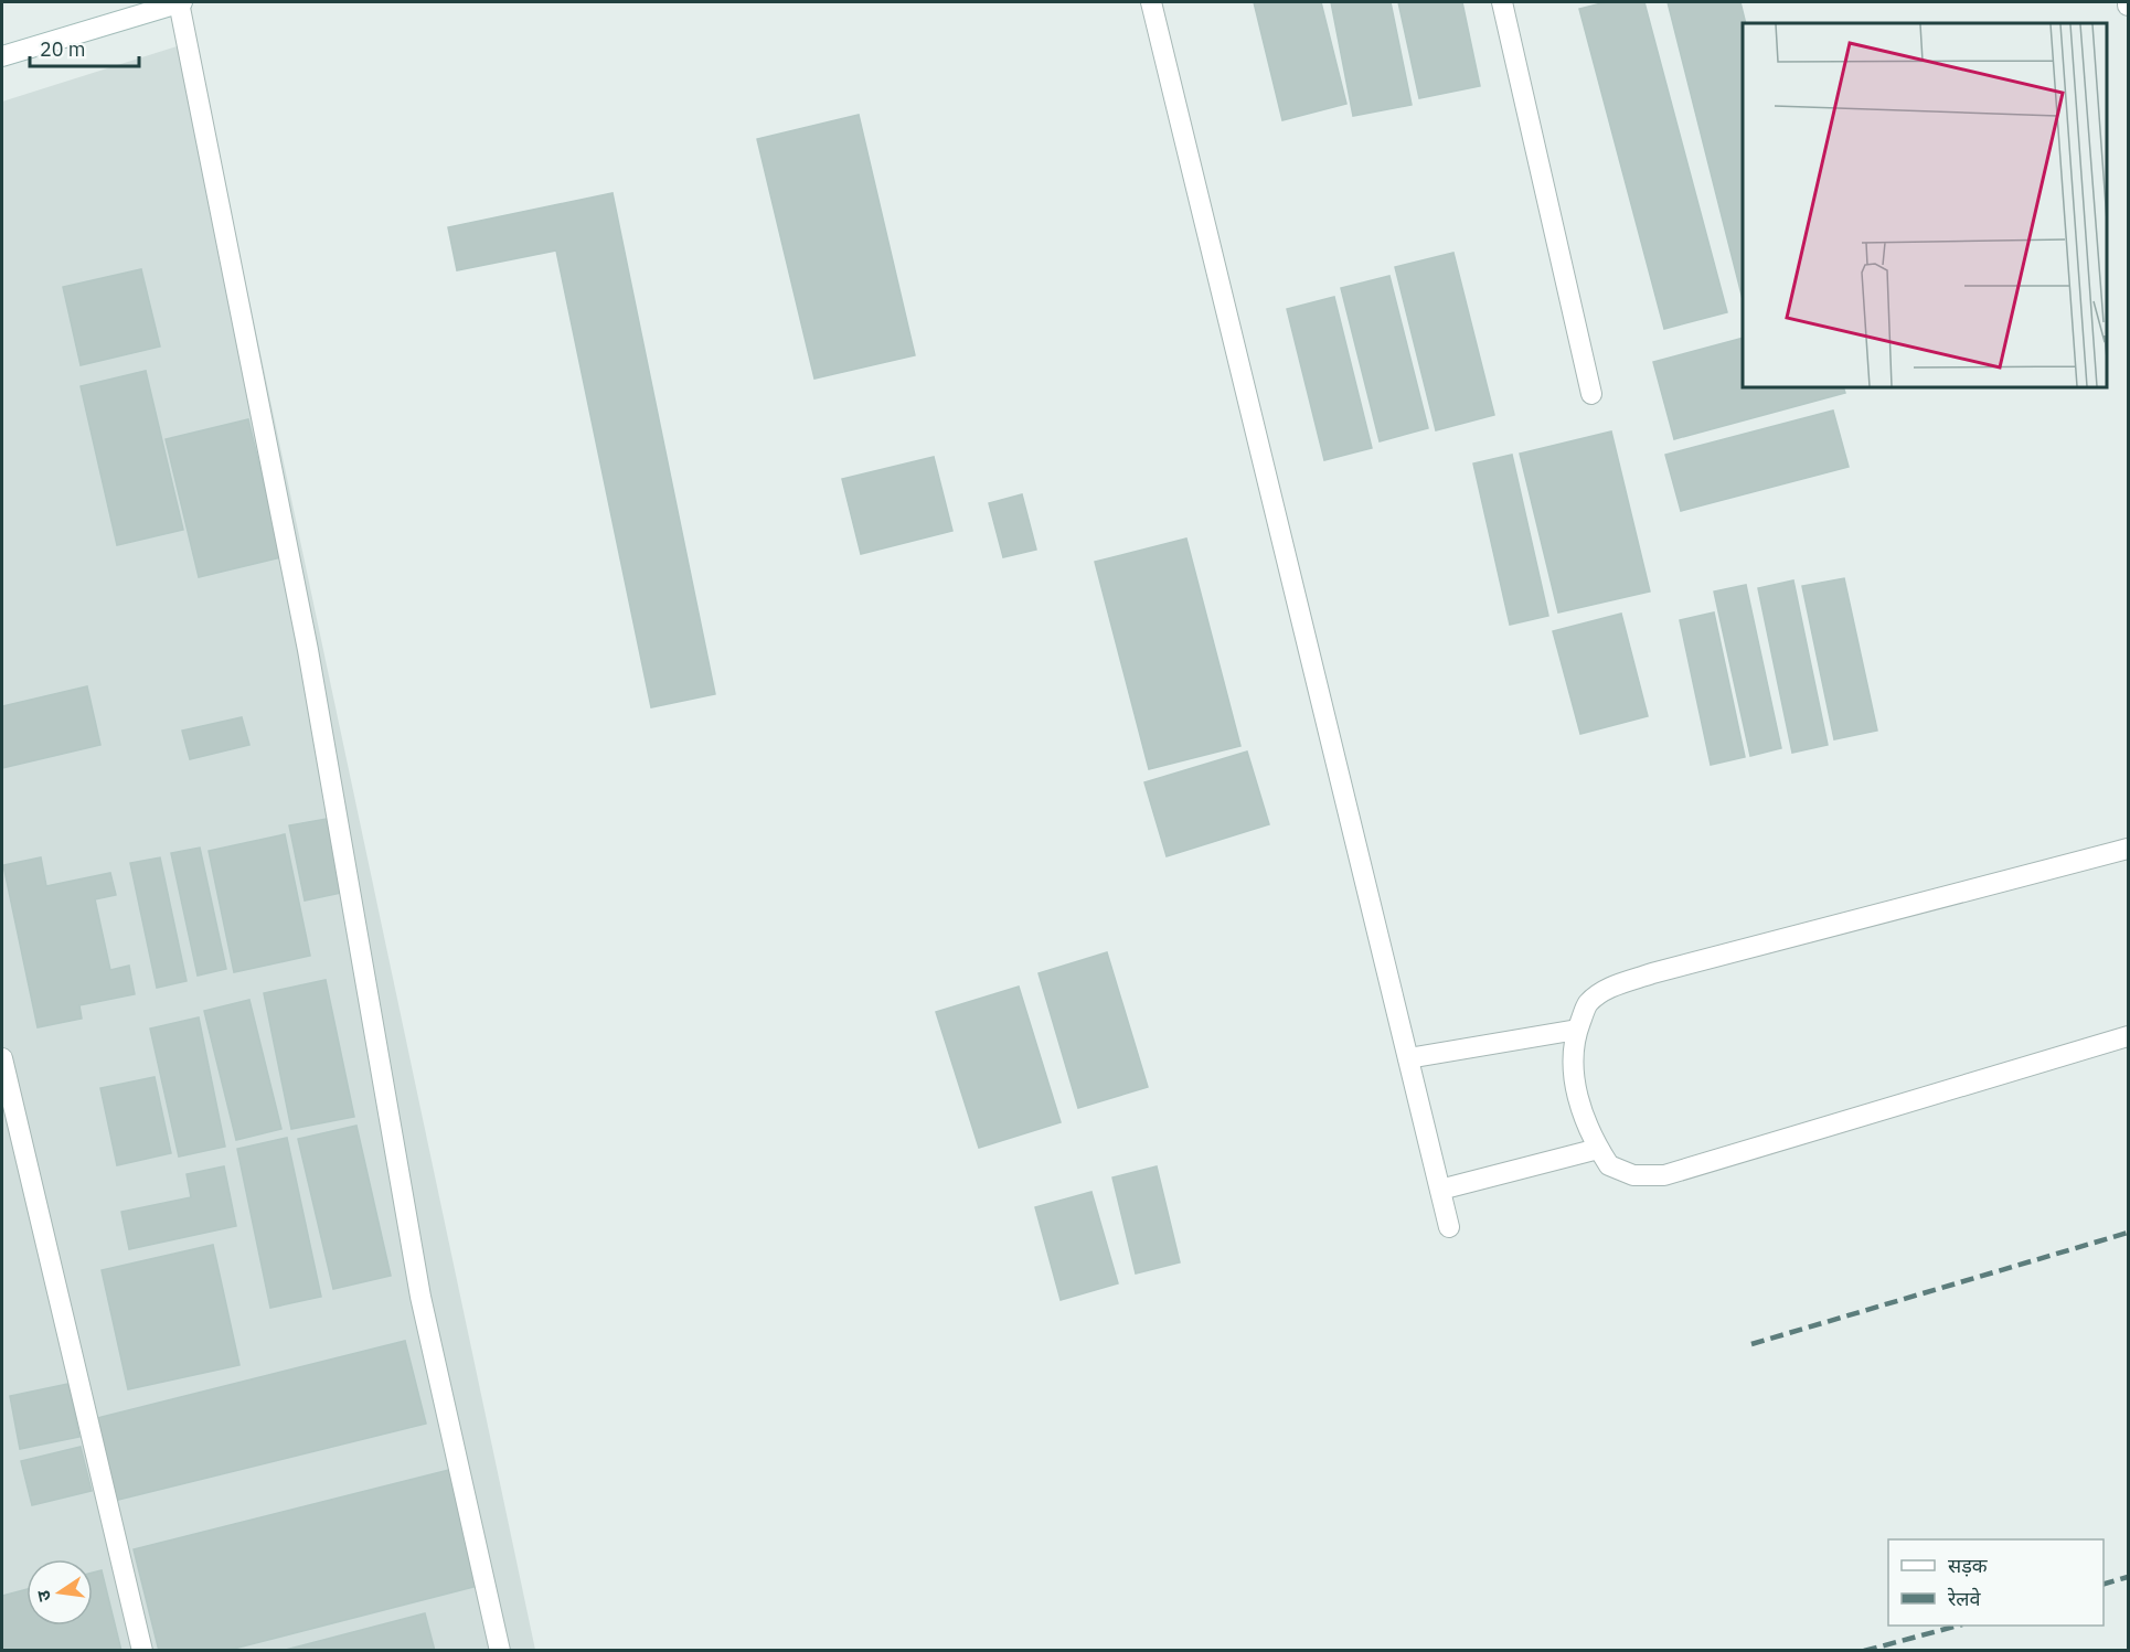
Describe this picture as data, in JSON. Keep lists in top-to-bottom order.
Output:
{
  "legend": ["सड़क", "रेलवे"],
  "scale_bar": "20 m",
  "north": "left"
}
